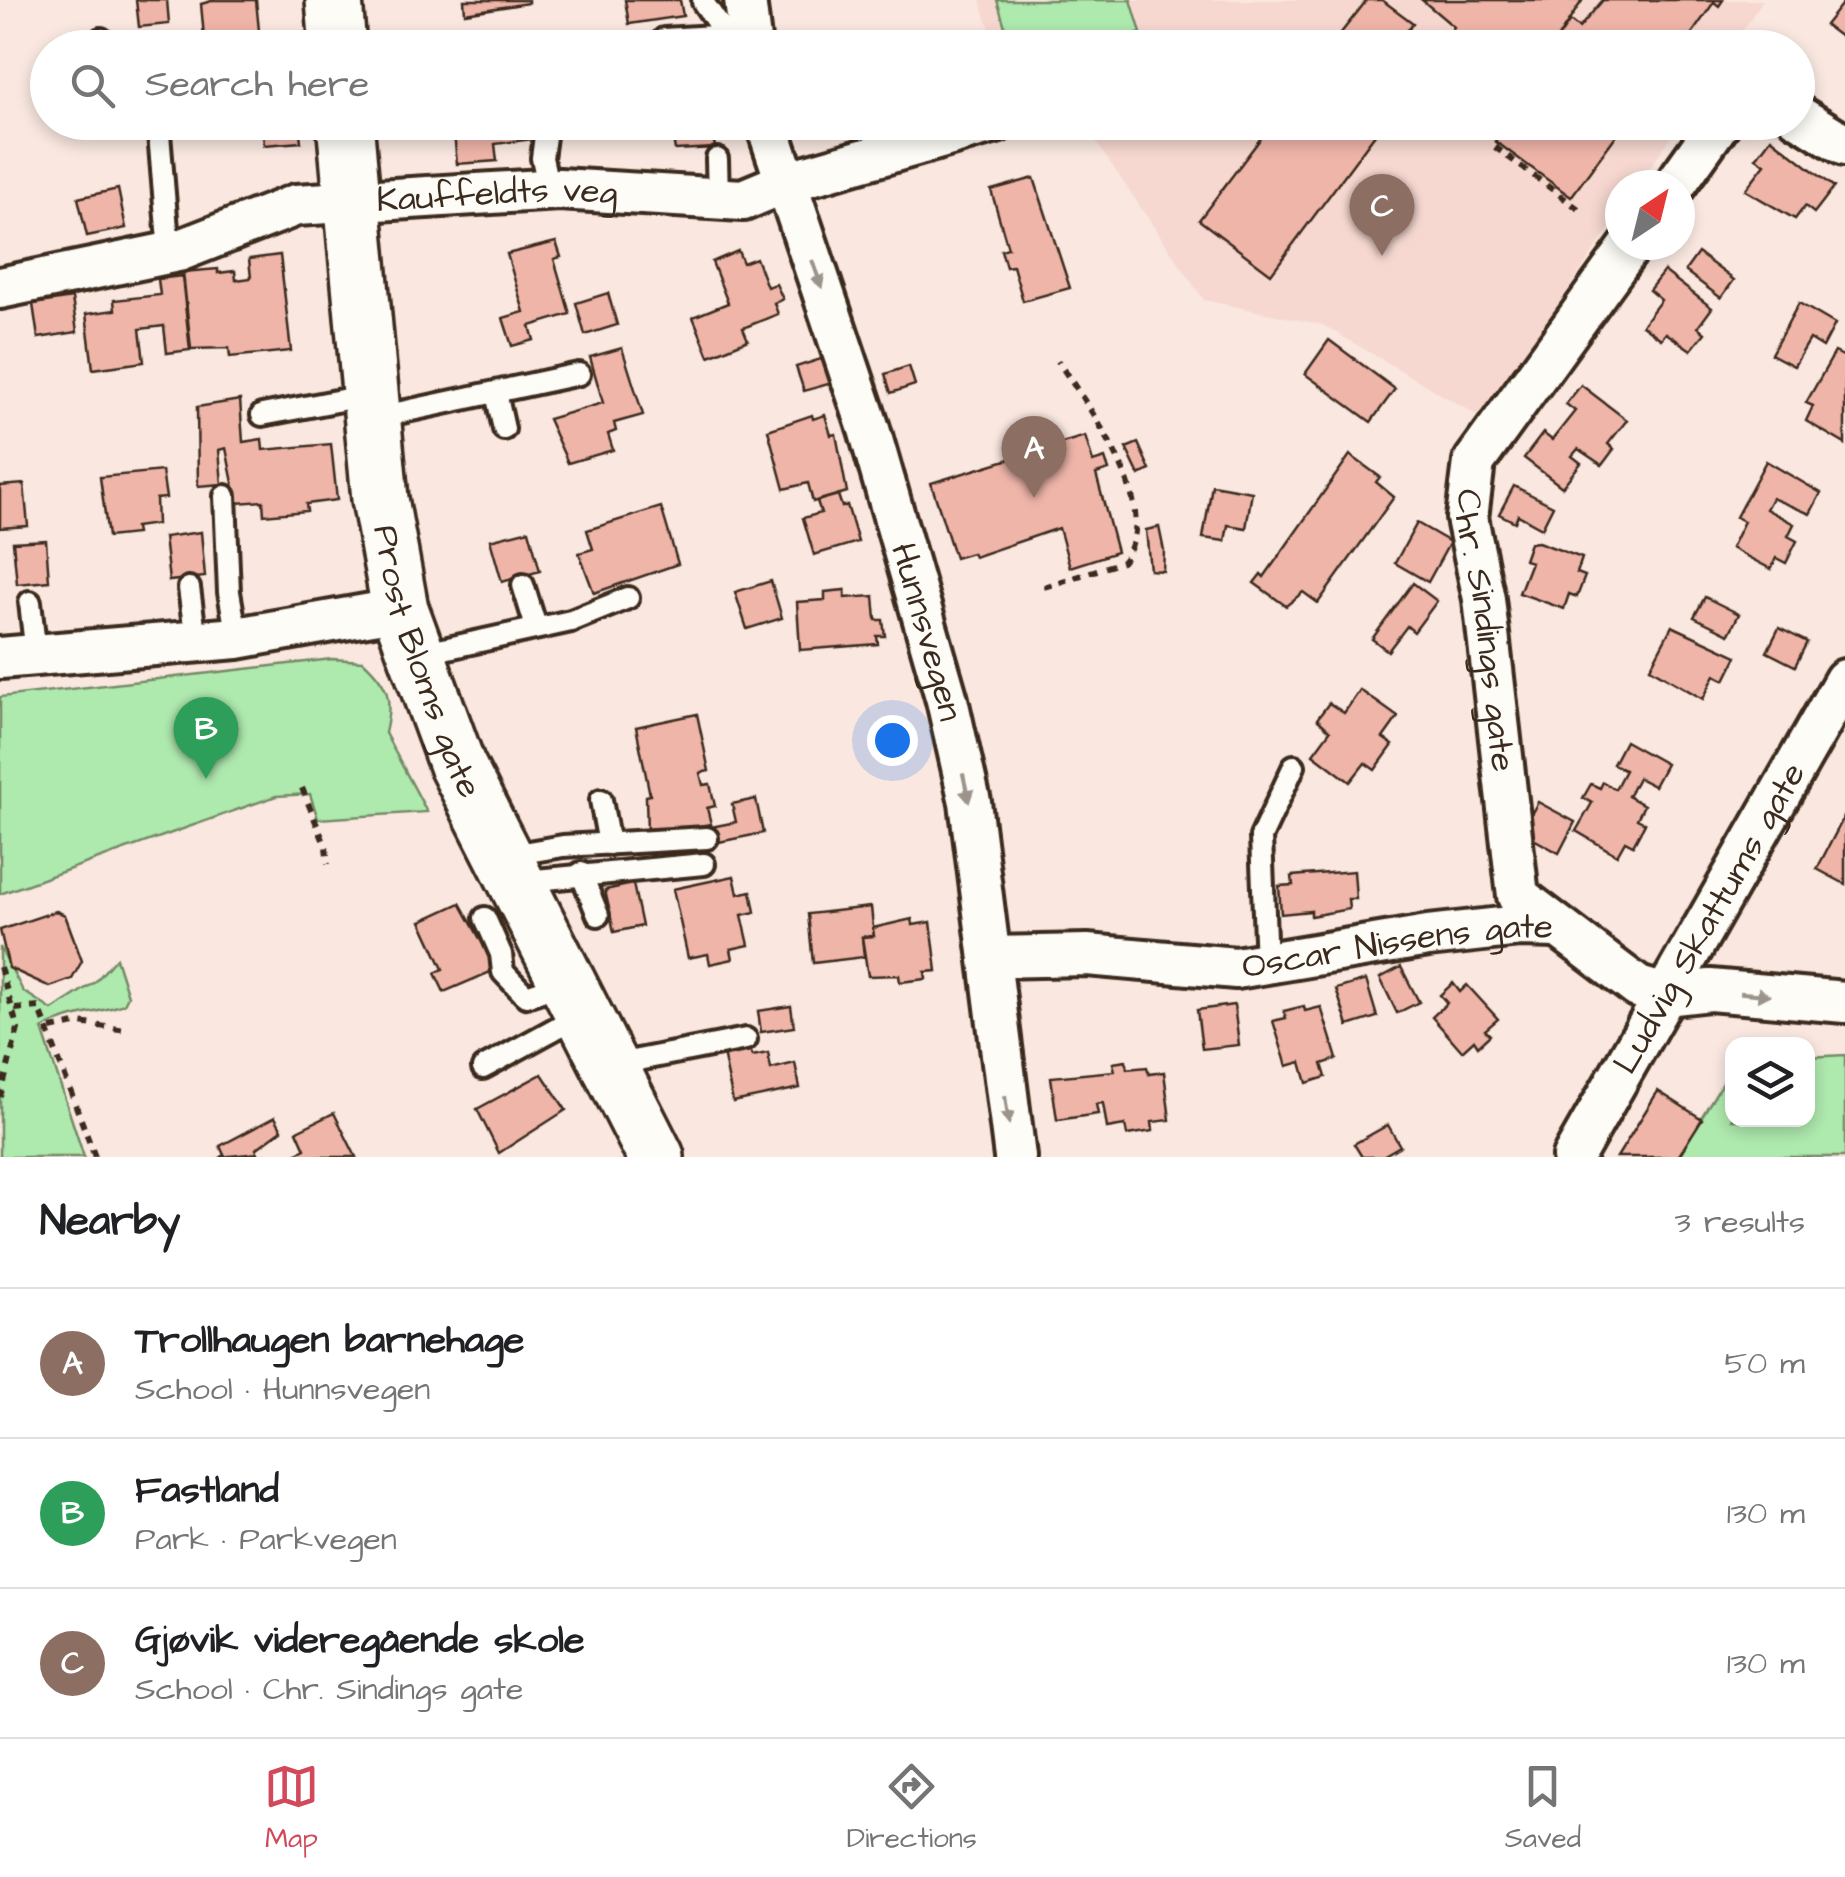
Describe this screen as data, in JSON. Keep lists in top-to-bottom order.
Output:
{
  "streets": {
    "main road": ["Prost Bloms gate"],
    "street": [
      "Kauffeldts veg",
      "Chr. Sindings gate",
      "Hunnsvegen",
      "Ludvig Skattums gate",
      "Oscar Nissens gate"
    ]
  },
  "crossings": [
    ["Kauffeldts veg", "Hunnsvegen"],
    ["Kauffeldts veg", "Prost Bloms gate"],
    ["Chr. Sindings gate", "Oscar Nissens gate"],
    ["Hunnsvegen", "Oscar Nissens gate"],
    ["Ludvig Skattums gate", "Oscar Nissens gate"]
  ],
  "one_way": ["Hunnsvegen"],
  "north": "top right",
  "page": {
    "search": "Search here",
    "pins": ["C", "A", "B"],
    "heading": ["Nearby", "3 results"],
    "list": [
      {
        "mark": "A",
        "name": "Trollhaugen barnehage",
        "note": "School · Hunnsvegen",
        "value": "50 m"
      },
      {
        "mark": "B",
        "name": "Fastland",
        "note": "Park · Parkvegen",
        "value": "130 m"
      },
      {
        "mark": "C",
        "name": "Gjøvik videregående skole",
        "note": "School · Chr. Sindings gate",
        "value": "130 m"
      }
    ],
    "nav": ["Map", "Directions", "Saved"]
  }
}
